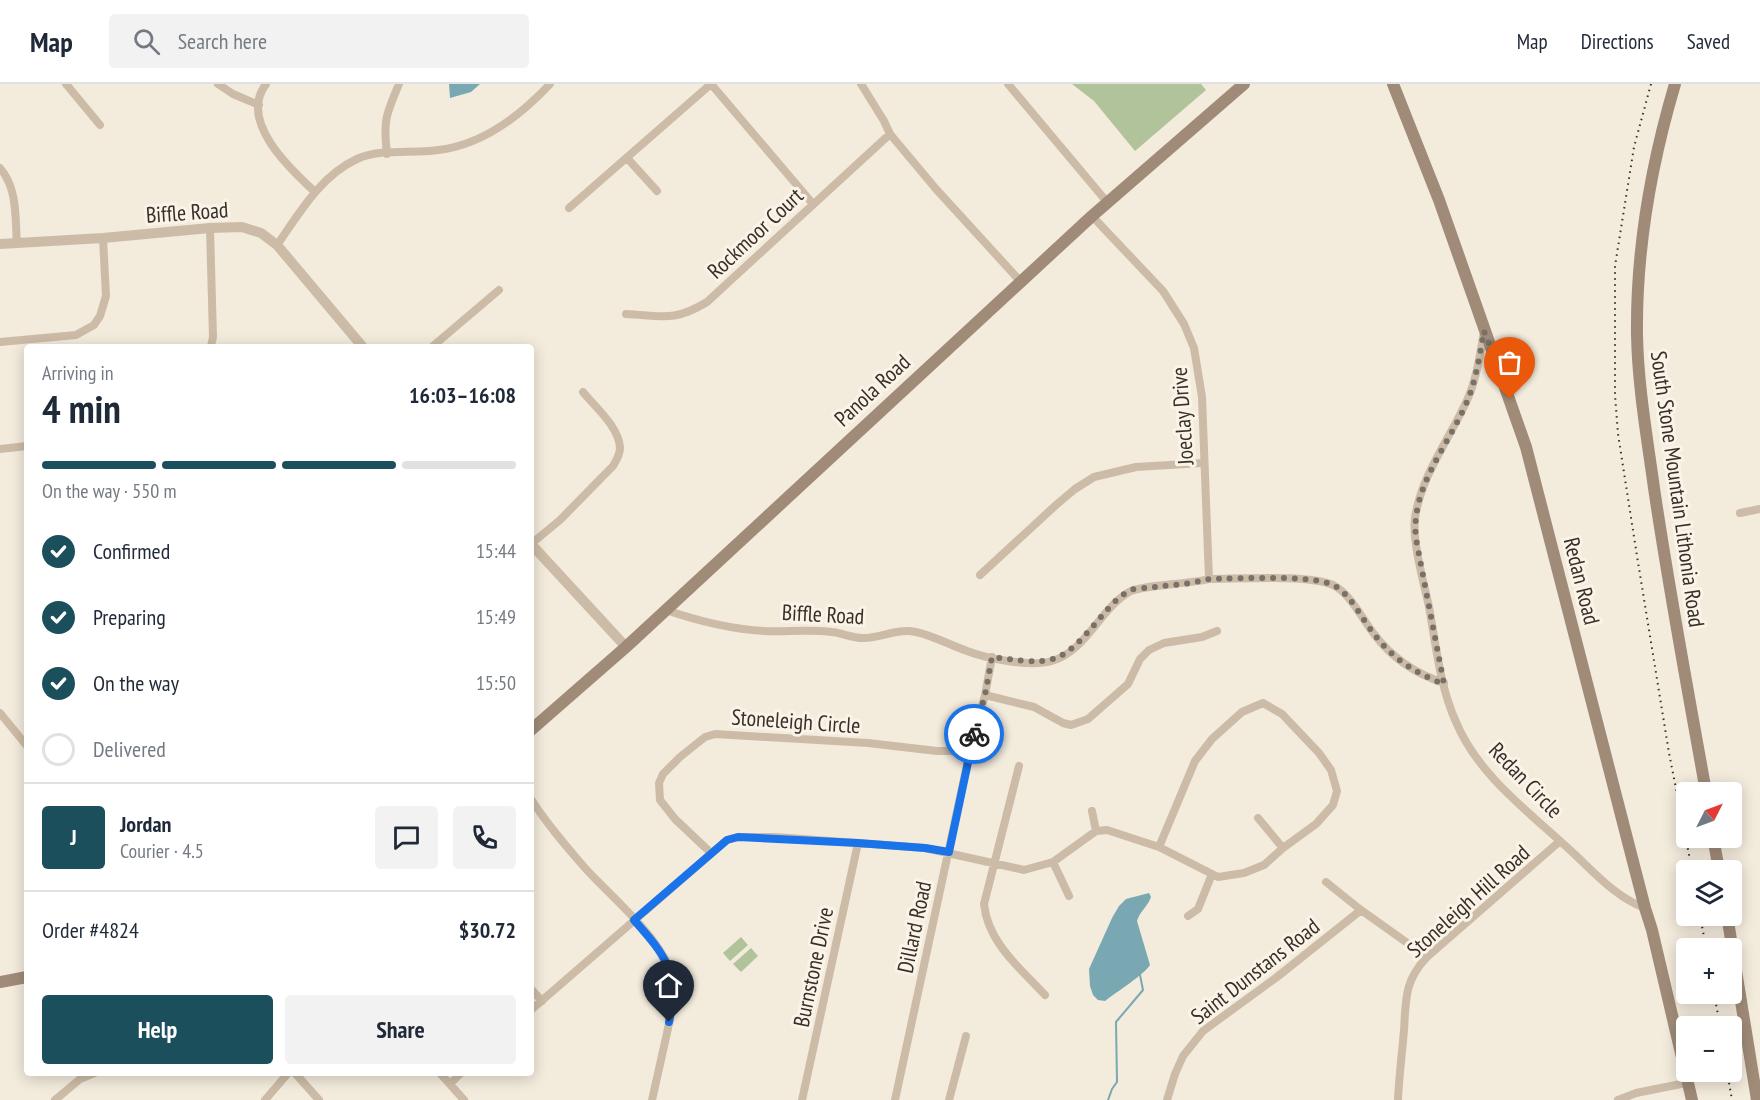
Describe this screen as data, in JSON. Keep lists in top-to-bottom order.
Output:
{
  "streets": {
    "main road": ["Panola Road", "South Stone Mountain Lithonia Road", "Redan Road"],
    "street": [
      "Biffle Road",
      "Rockmoor Court",
      "Joeclay Drive",
      "Stoneleigh Circle",
      "Redan Circle",
      "Stoneleigh Hill Road",
      "Dillard Road",
      "Burnstone Drive",
      "Saint Dunstans Road"
    ]
  },
  "crossings": [
    ["Biffle Road", "Panola Road"],
    ["Biffle Road", "Joeclay Drive"],
    ["Biffle Road", "Redan Circle"],
    ["Biffle Road", "Dillard Road"],
    ["Panola Road", "Joeclay Drive"],
    ["Redan Road", "Redan Circle"],
    ["Stoneleigh Circle", "Dillard Road"],
    ["Redan Circle", "Stoneleigh Hill Road"]
  ],
  "north": "top right",
  "page": {
    "header": "Map",
    "search": "Search here",
    "nav": ["Map", "Directions", "Saved"],
    "heading": ["4 min", "Arriving in", "16:03–16:08"],
    "panel": [
      "Jordan",
      "Courier · 4.5",
      "Order #4824",
      "$30.72"
    ],
    "bar": "On the way · 550 m",
    "list": [
      ["Confirmed", "15:44"],
      ["Preparing", "15:49"],
      ["On the way", "15:50"],
      "Delivered"
    ],
    "map_buttons": ["+", "−"],
    "round": "J",
    "buttons": ["Help", "Share"]
  }
}
